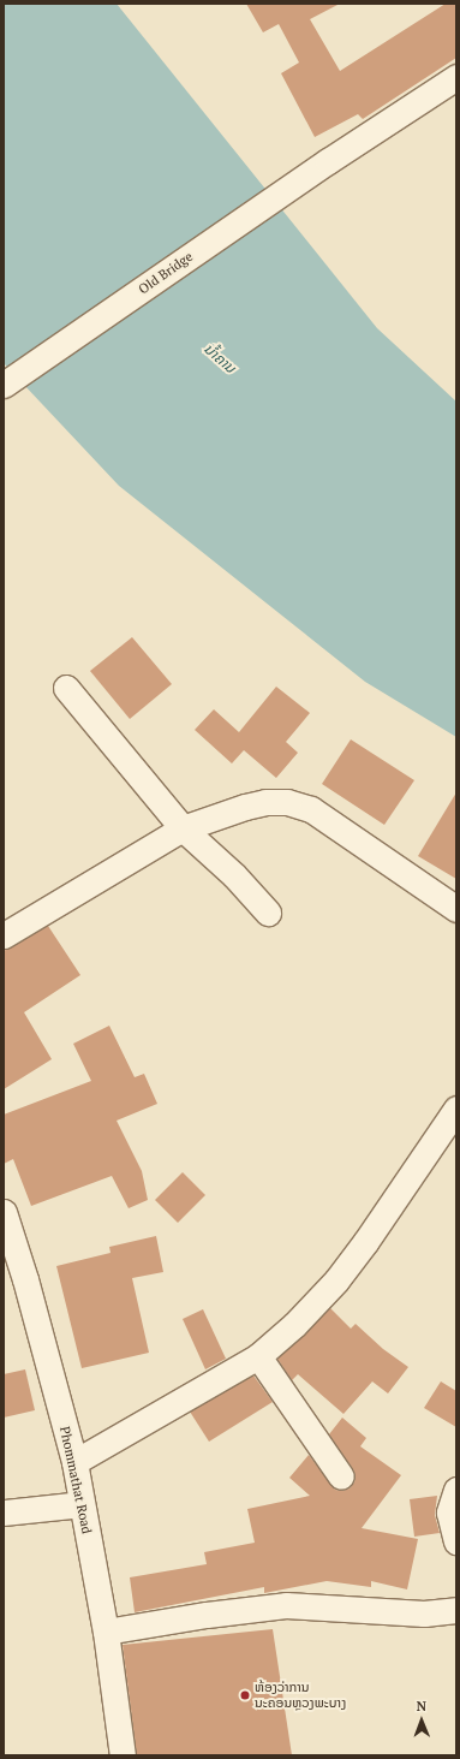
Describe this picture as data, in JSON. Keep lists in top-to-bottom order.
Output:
{
  "streets": {
    "street": ["Old Bridge", "Phommathat Road"]
  },
  "water": ["ນ້ຳຄານ"],
  "places": ["ຫ້ອງວ່າການ ນະຄອນຫຼວງພະບາງ"],
  "north": "top"
}
